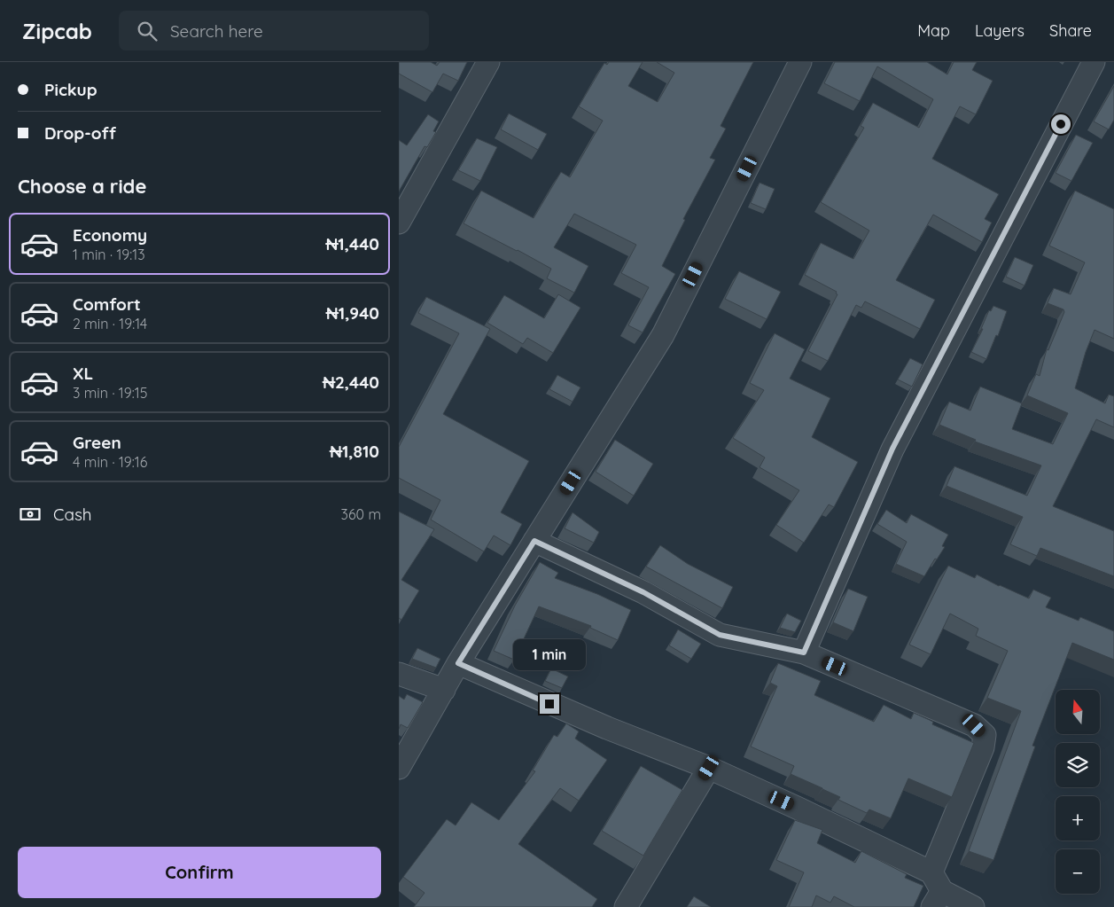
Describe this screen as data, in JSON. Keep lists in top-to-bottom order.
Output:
{
  "north": "top",
  "page": {
    "header": "Zipcab",
    "search": "Search here",
    "nav": ["Map", "Layers", "Share"],
    "banner": ["Pickup", "Drop-off"],
    "heading": "Choose a ride",
    "list": [
      {
        "name": "Economy",
        "note": "1 min · 19:13",
        "value": "₦1,440"
      },
      {
        "name": "Comfort",
        "note": "2 min · 19:14",
        "value": "₦1,940"
      },
      {
        "name": "XL",
        "note": "3 min · 19:15",
        "value": "₦2,440"
      },
      {
        "name": "Green",
        "note": "4 min · 19:16",
        "value": "₦1,810"
      }
    ],
    "pay": ["Cash", "360 m"],
    "bubble": "1 min",
    "map_buttons": ["+", "−"],
    "buttons": "Confirm"
  }
}
